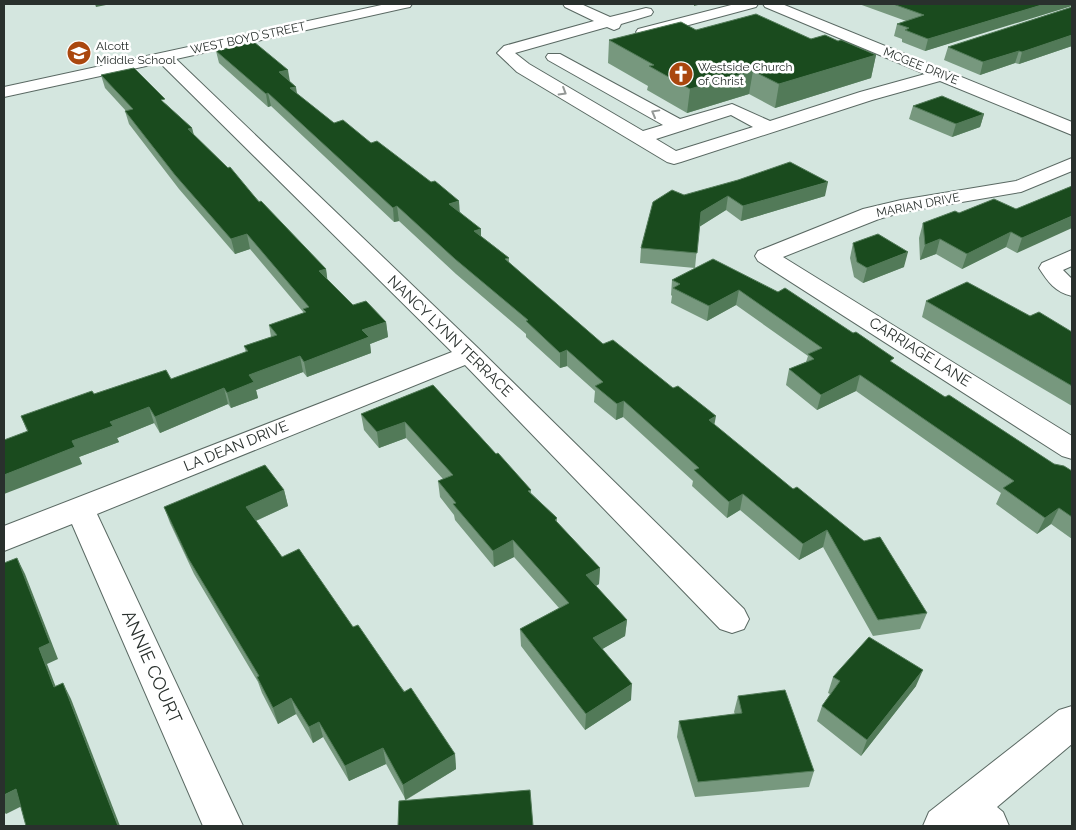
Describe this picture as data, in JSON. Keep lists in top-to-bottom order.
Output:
{
  "streets": {
    "street": [
      "WEST BOYD STREET",
      "MCGEE DRIVE",
      "MARIAN DRIVE",
      "NANCY LYNN TERRACE",
      "CARRIAGE LANE",
      "LA DEAN DRIVE",
      "ANNIE COURT"
    ]
  },
  "crossings": [
    ["WEST BOYD STREET", "NANCY LYNN TERRACE"],
    ["MARIAN DRIVE", "CARRIAGE LANE"],
    ["NANCY LYNN TERRACE", "LA DEAN DRIVE"],
    ["LA DEAN DRIVE", "ANNIE COURT"]
  ],
  "places": {
    "school or university": ["Alcott Middle School"],
    "church": ["Westside Church of Christ"]
  }
}
